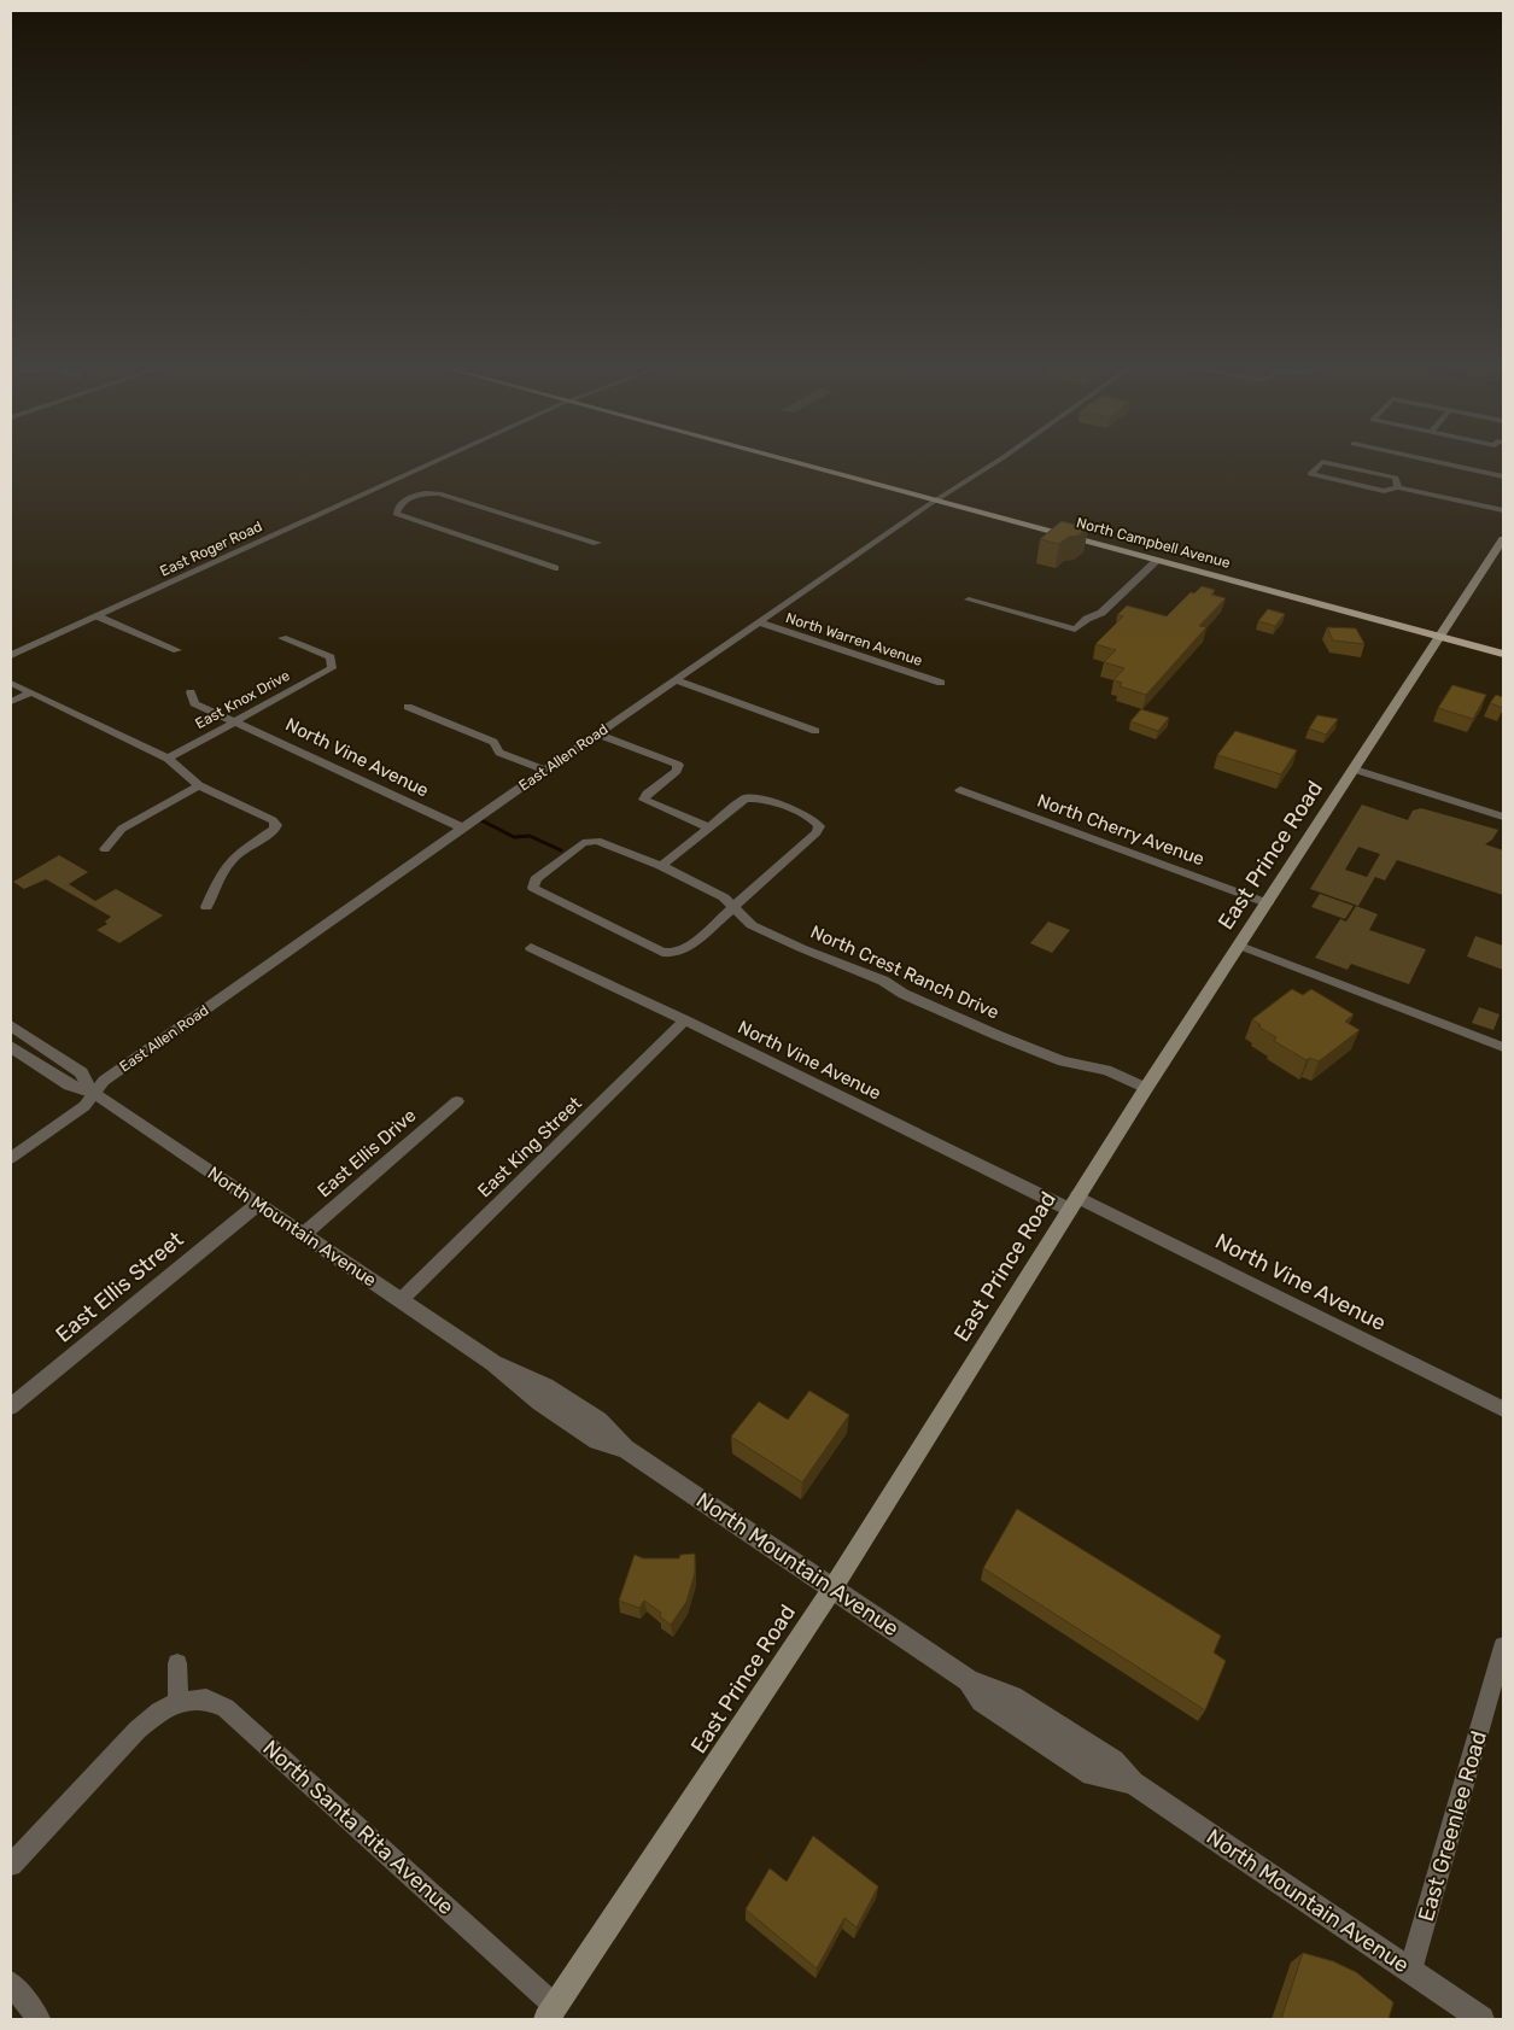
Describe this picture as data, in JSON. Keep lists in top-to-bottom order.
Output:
{
  "streets": {
    "main road": ["North Campbell Avenue", "East Prince Road"],
    "street": [
      "East Roger Road",
      "North Warren Avenue",
      "East Knox Drive",
      "North Vine Avenue",
      "East Allen Road",
      "North Cherry Avenue",
      "North Crest Ranch Drive",
      "East King Street",
      "East Ellis Drive",
      "North Mountain Avenue",
      "East Ellis Street",
      "East Greenlee Road",
      "North Santa Rita Avenue"
    ]
  },
  "crossings": [
    ["North Campbell Avenue", "East Allen Road"],
    ["North Campbell Avenue", "East Prince Road"],
    ["North Warren Avenue", "East Allen Road"],
    ["East Knox Drive", "North Vine Avenue"],
    ["North Vine Avenue", "East Allen Road"],
    ["North Vine Avenue", "East Prince Road"],
    ["North Vine Avenue", "East King Street"],
    ["East Allen Road", "North Mountain Avenue"],
    ["North Cherry Avenue", "East Prince Road"],
    ["East Prince Road", "North Crest Ranch Drive"],
    ["East Prince Road", "North Mountain Avenue"],
    ["East Prince Road", "North Santa Rita Avenue"],
    ["East King Street", "North Mountain Avenue"],
    ["East Ellis Drive", "North Mountain Avenue"],
    ["North Mountain Avenue", "East Ellis Street"],
    ["North Mountain Avenue", "East Greenlee Road"]
  ]
}
